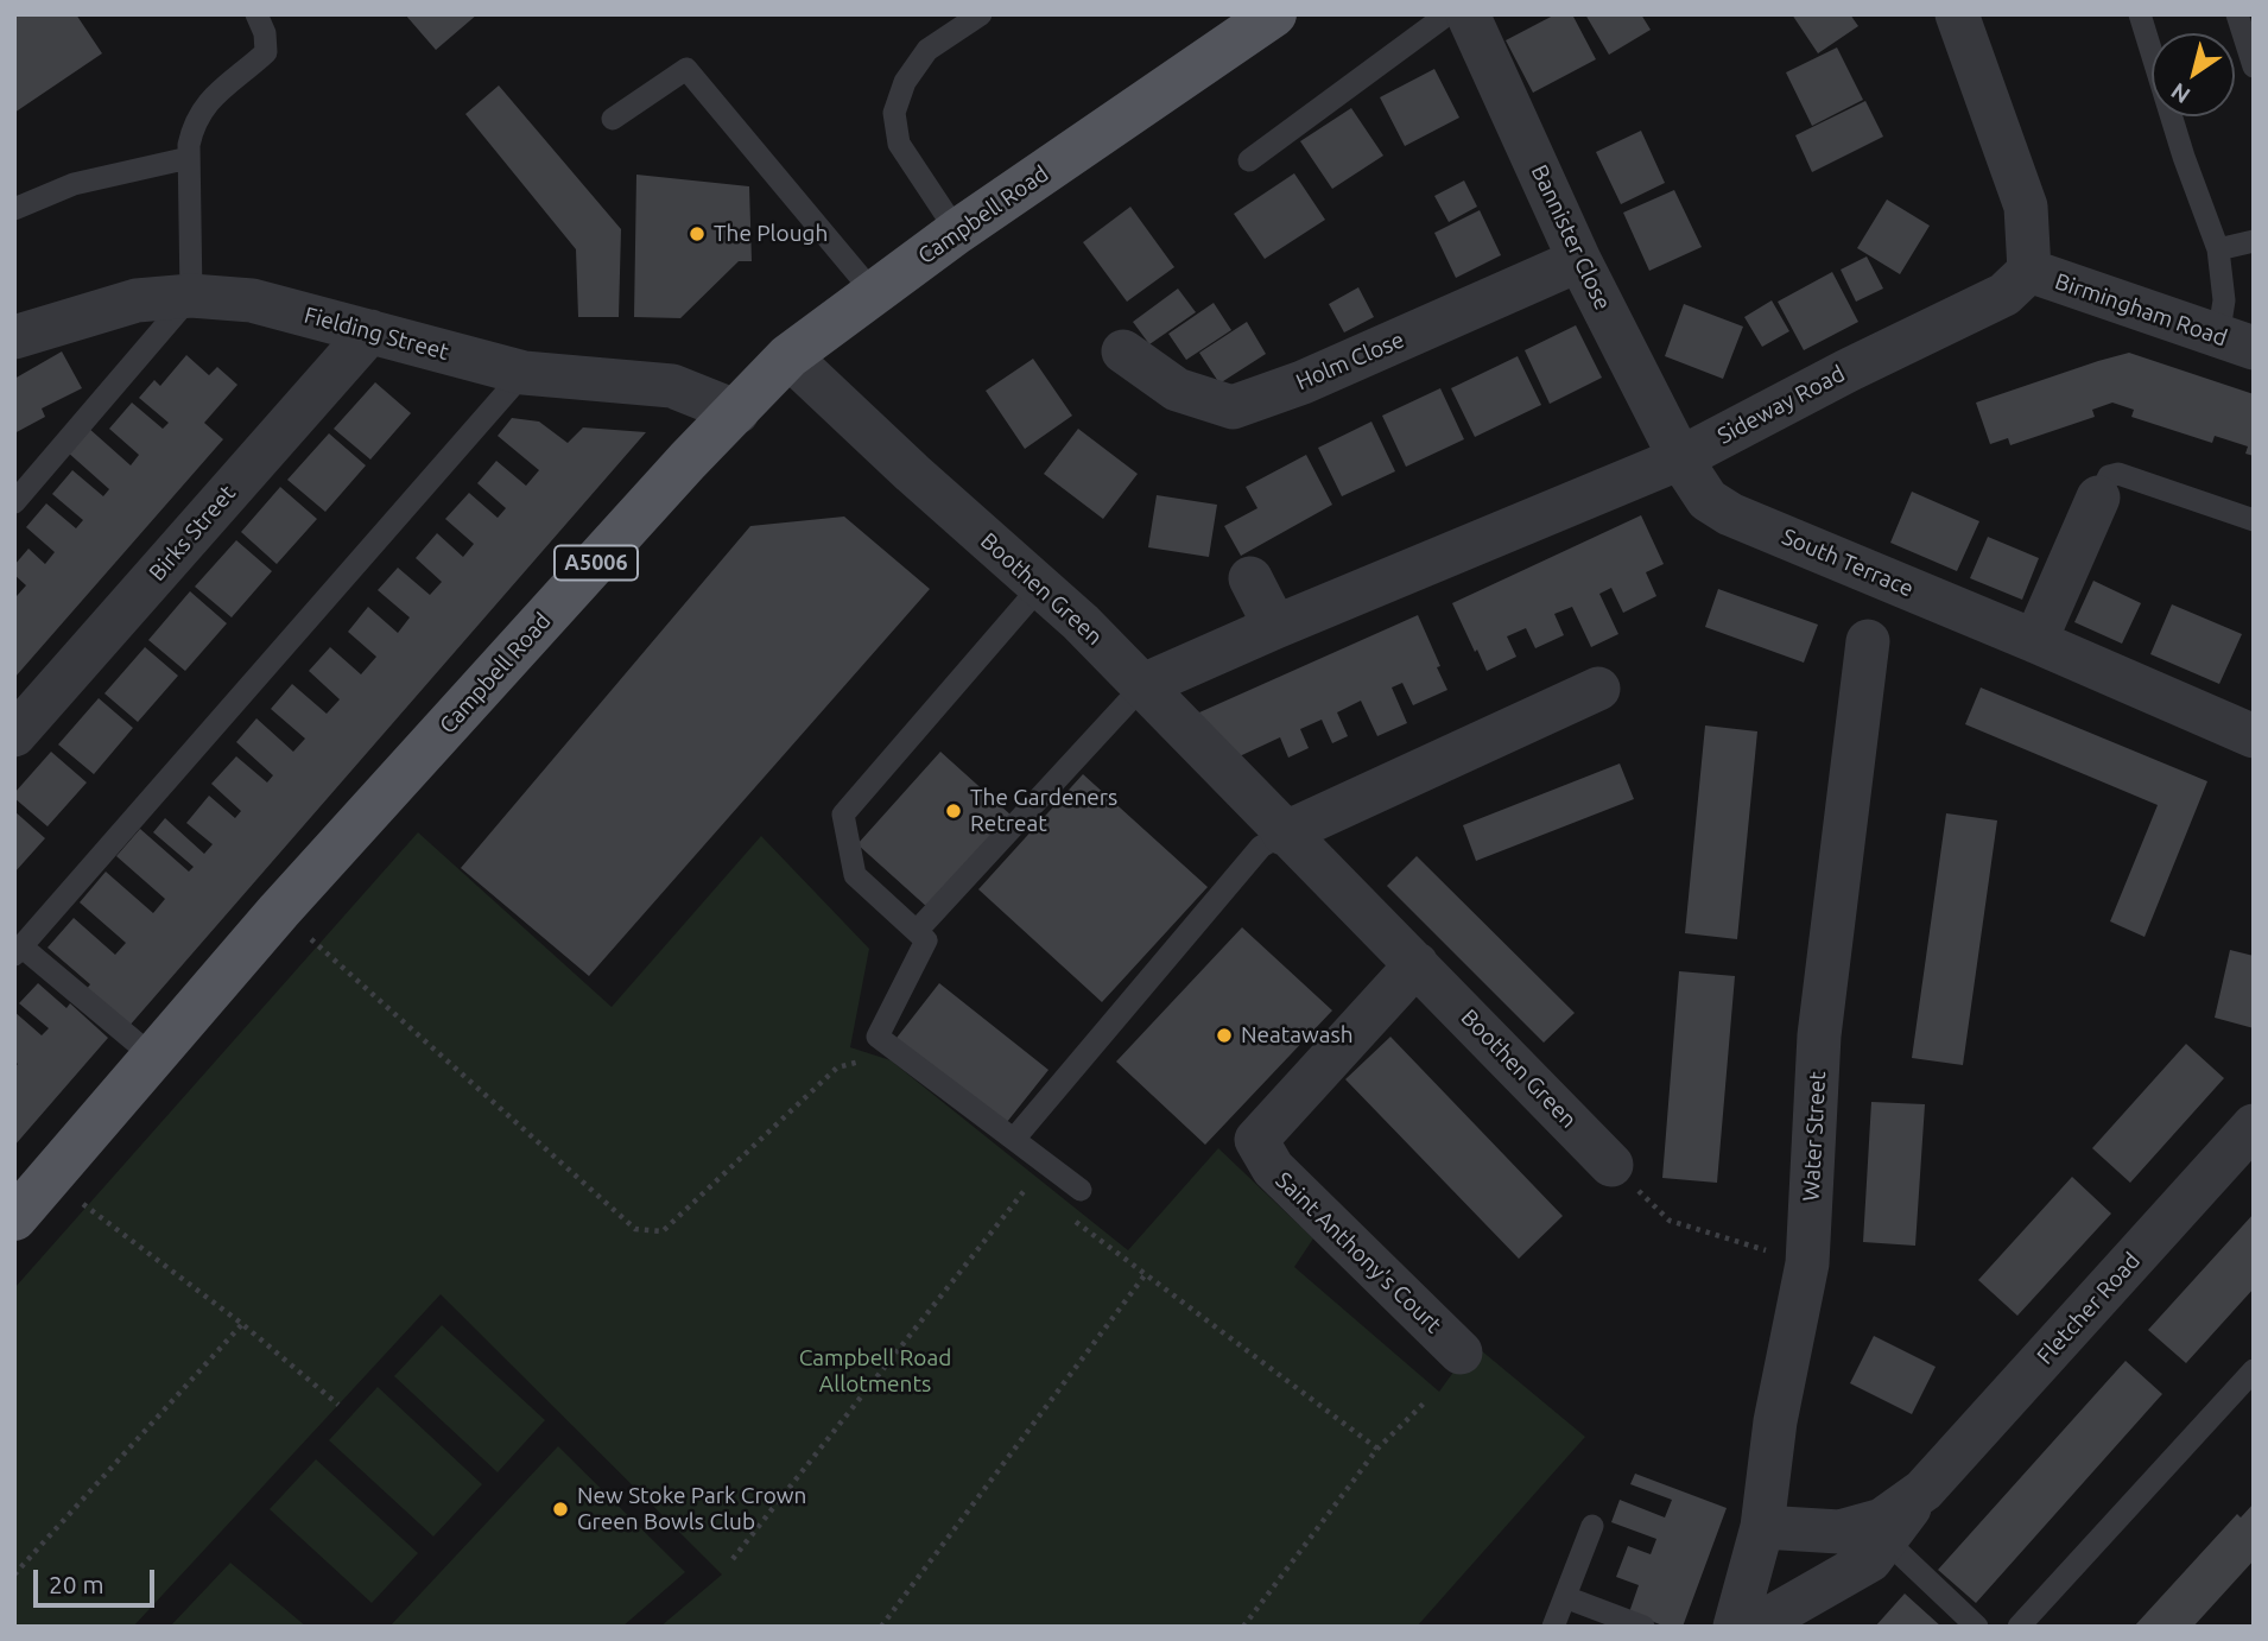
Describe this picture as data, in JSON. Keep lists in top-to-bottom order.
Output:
{
  "streets": {
    "main road": ["Campbell Road", "A5006"],
    "street": [
      "Bannister Close",
      "Birmingham Road",
      "Fielding Street",
      "Holm Close",
      "Sideway Road",
      "Birks Street",
      "South Terrace",
      "Boothen Green",
      "Water Street",
      "Saint Anthony's Court",
      "Fletcher Road"
    ]
  },
  "crossings": [
    ["Campbell Road", "Fielding Street"],
    ["Campbell Road", "Boothen Green"],
    ["Bannister Close", "Holm Close"],
    ["Bannister Close", "Sideway Road"],
    ["Bannister Close", "South Terrace"],
    ["Birmingham Road", "Sideway Road"],
    ["Fielding Street", "Birks Street"],
    ["Sideway Road", "South Terrace"],
    ["Sideway Road", "Boothen Green"],
    ["Boothen Green", "Saint Anthony's Court"],
    ["Water Street", "Fletcher Road"]
  ],
  "parks": ["Campbell Road Allotments"],
  "places": [
    "The Plough",
    "The Gardeners Retreat",
    "Neatawash",
    "New Stoke Park Crown Green Bowls Club"
  ],
  "scale_bar": "20 m",
  "north": "bottom left"
}
